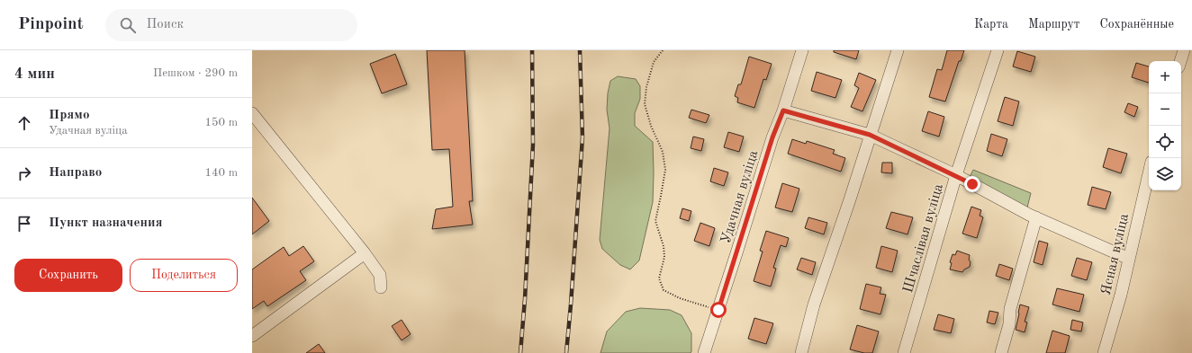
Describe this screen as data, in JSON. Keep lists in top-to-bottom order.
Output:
{
  "streets": {
    "street": ["Удачная вуліца", "Шчаслівая вуліца", "Ясная вуліца"]
  },
  "page": {
    "header": "Pinpoint",
    "search": "Поиск",
    "nav": ["Карта", "Маршрут", "Сохранённые"],
    "heading": ["4 мин", "Пешком · 290 m"],
    "map_buttons": ["+", "−"],
    "list": [
      ["Прямо", "Удачная вуліца", "150 m"],
      ["Направо", "140 m"],
      "Пункт назначения"
    ],
    "buttons": ["Сохранить", "Поделиться"]
  }
}
